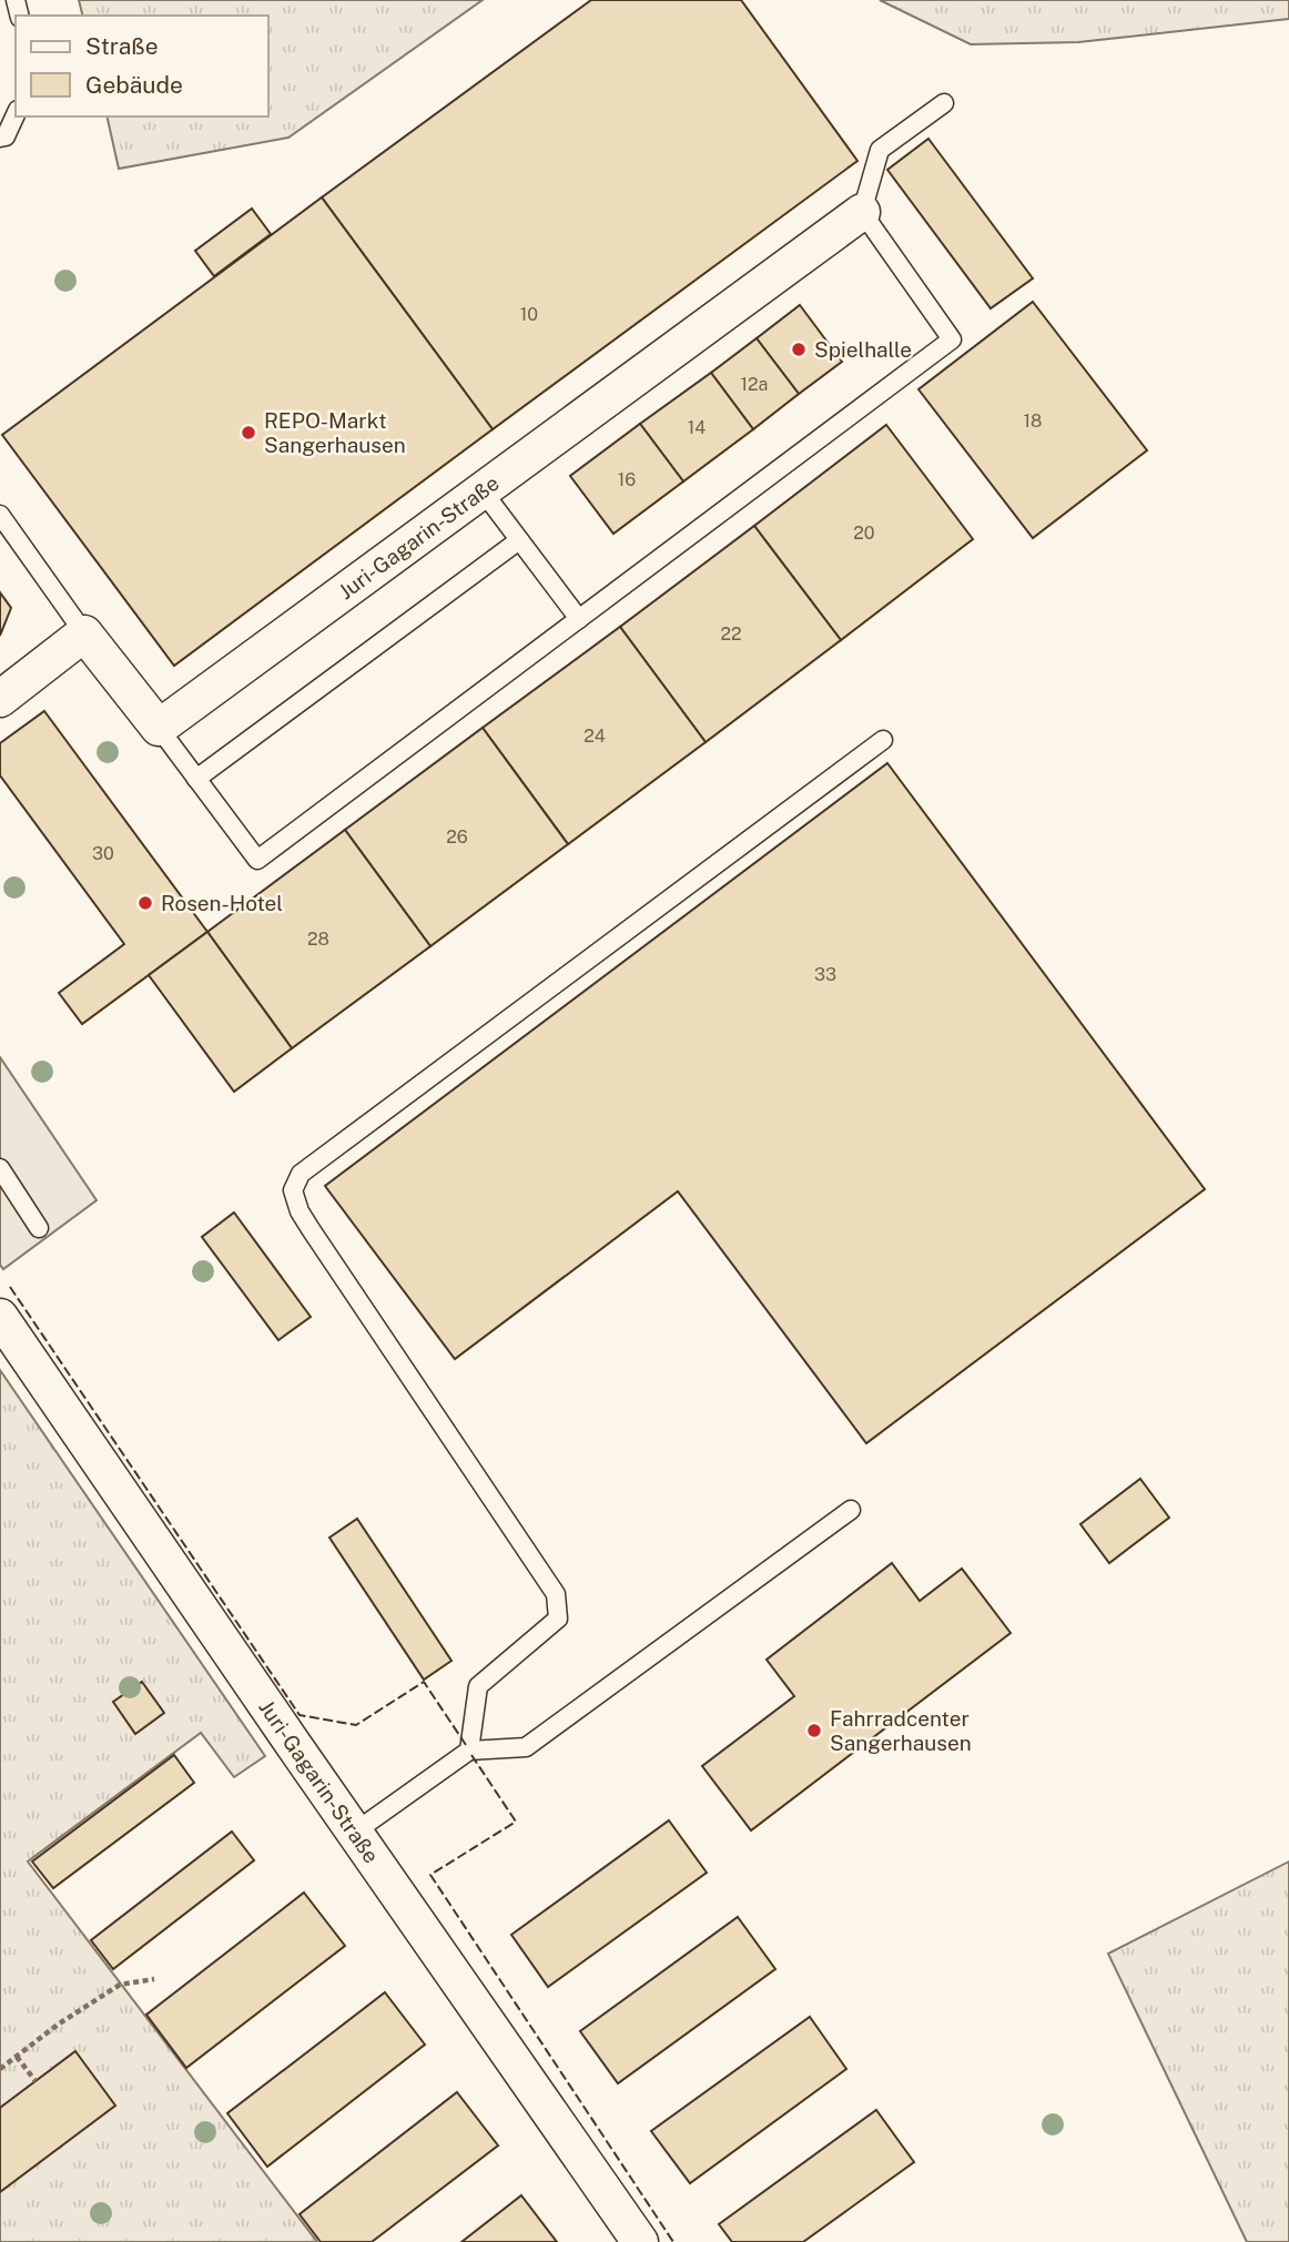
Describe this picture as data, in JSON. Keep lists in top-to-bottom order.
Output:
{
  "streets": {
    "street": ["Juri-Gagarin-Straße"]
  },
  "places": [
    "Spielhalle",
    "REPO-Markt Sangerhausen",
    "Rosen-Hotel",
    "Fahrradcenter Sangerhausen"
  ],
  "house_numbers": [
    "10",
    "12a",
    "18",
    "14",
    "16",
    "20",
    "22",
    "24",
    "26",
    "30",
    "28",
    "33"
  ],
  "legend": ["Straße", "Gebäude"]
}
